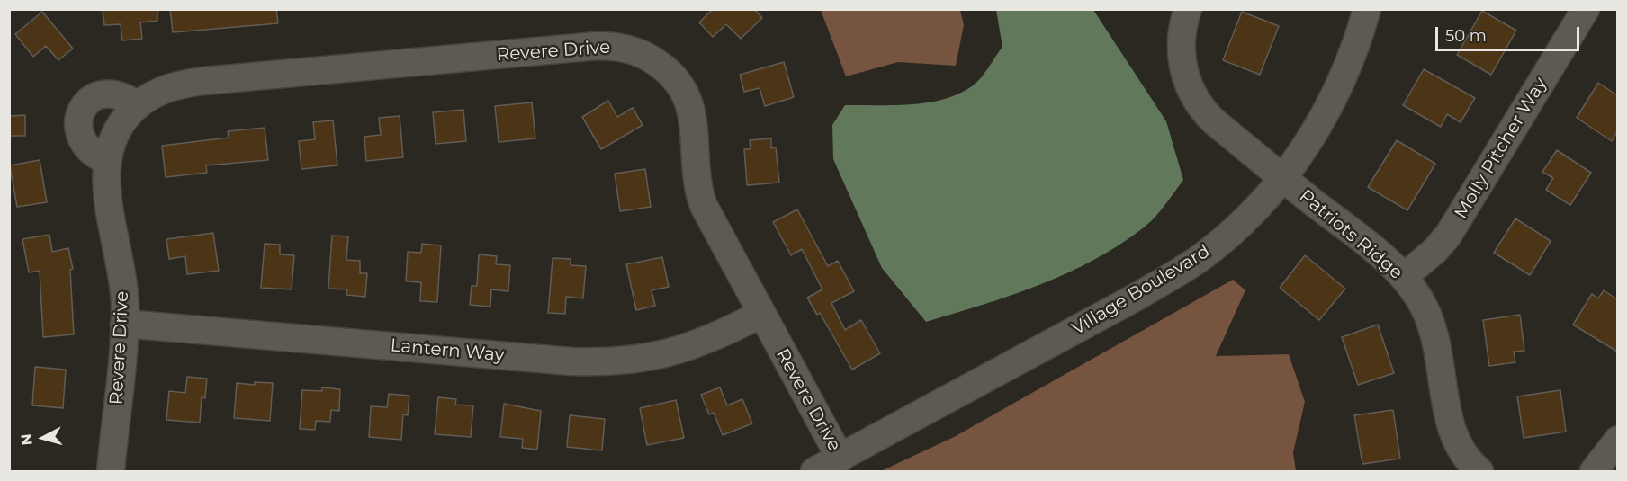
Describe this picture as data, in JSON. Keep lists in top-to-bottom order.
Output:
{
  "streets": {
    "street": [
      "Revere Drive",
      "Molly Pitcher Way",
      "Patriots Ridge",
      "Village Boulevard",
      "Lantern Way"
    ]
  },
  "crossings": [
    ["Revere Drive", "Village Boulevard"],
    ["Revere Drive", "Lantern Way"],
    ["Molly Pitcher Way", "Patriots Ridge"],
    ["Patriots Ridge", "Village Boulevard"]
  ],
  "scale_bar": "50 m",
  "north": "left"
}
